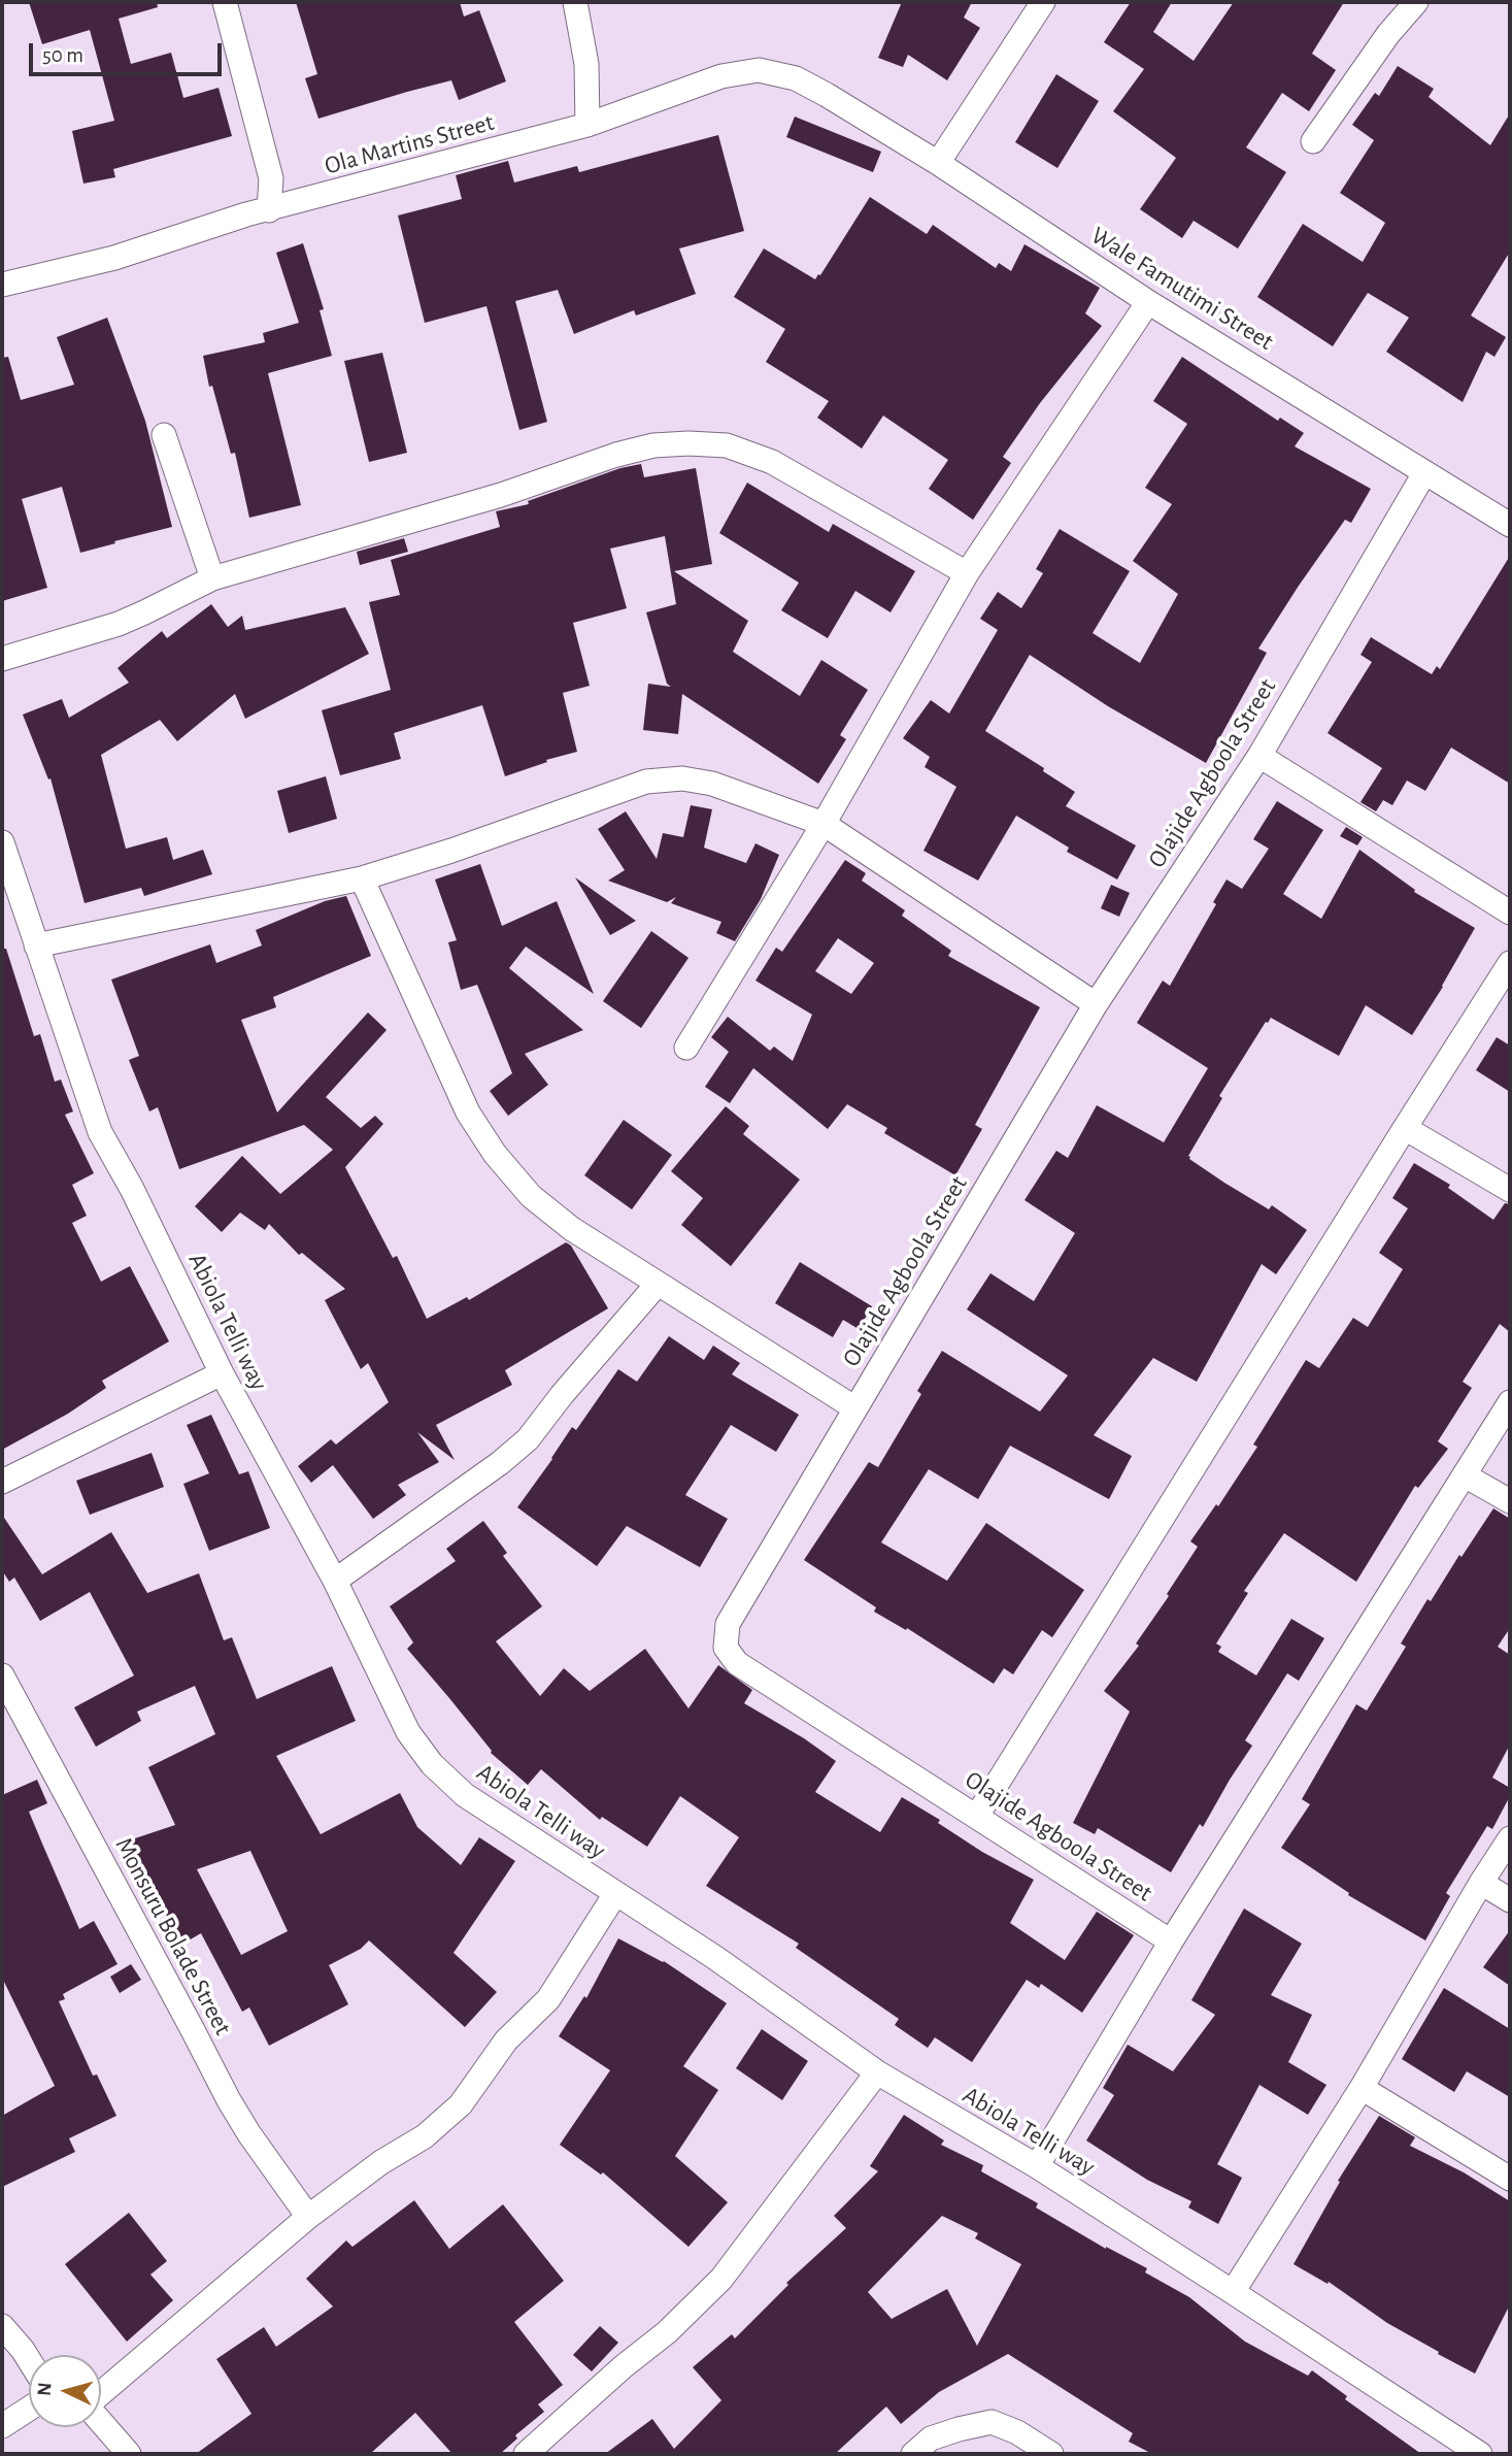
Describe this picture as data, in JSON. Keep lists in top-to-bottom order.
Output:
{
  "streets": {
    "street": [
      "Ola Martins Street",
      "Wale Famutimi Street",
      "Olajide Agboola Street",
      "Abiola Telli way",
      "Monsuru Bolade Street"
    ]
  },
  "crossings": [
    ["Ola Martins Street", "Wale Famutimi Street"],
    ["Wale Famutimi Street", "Olajide Agboola Street"]
  ],
  "scale_bar": "50 m",
  "north": "left"
}
